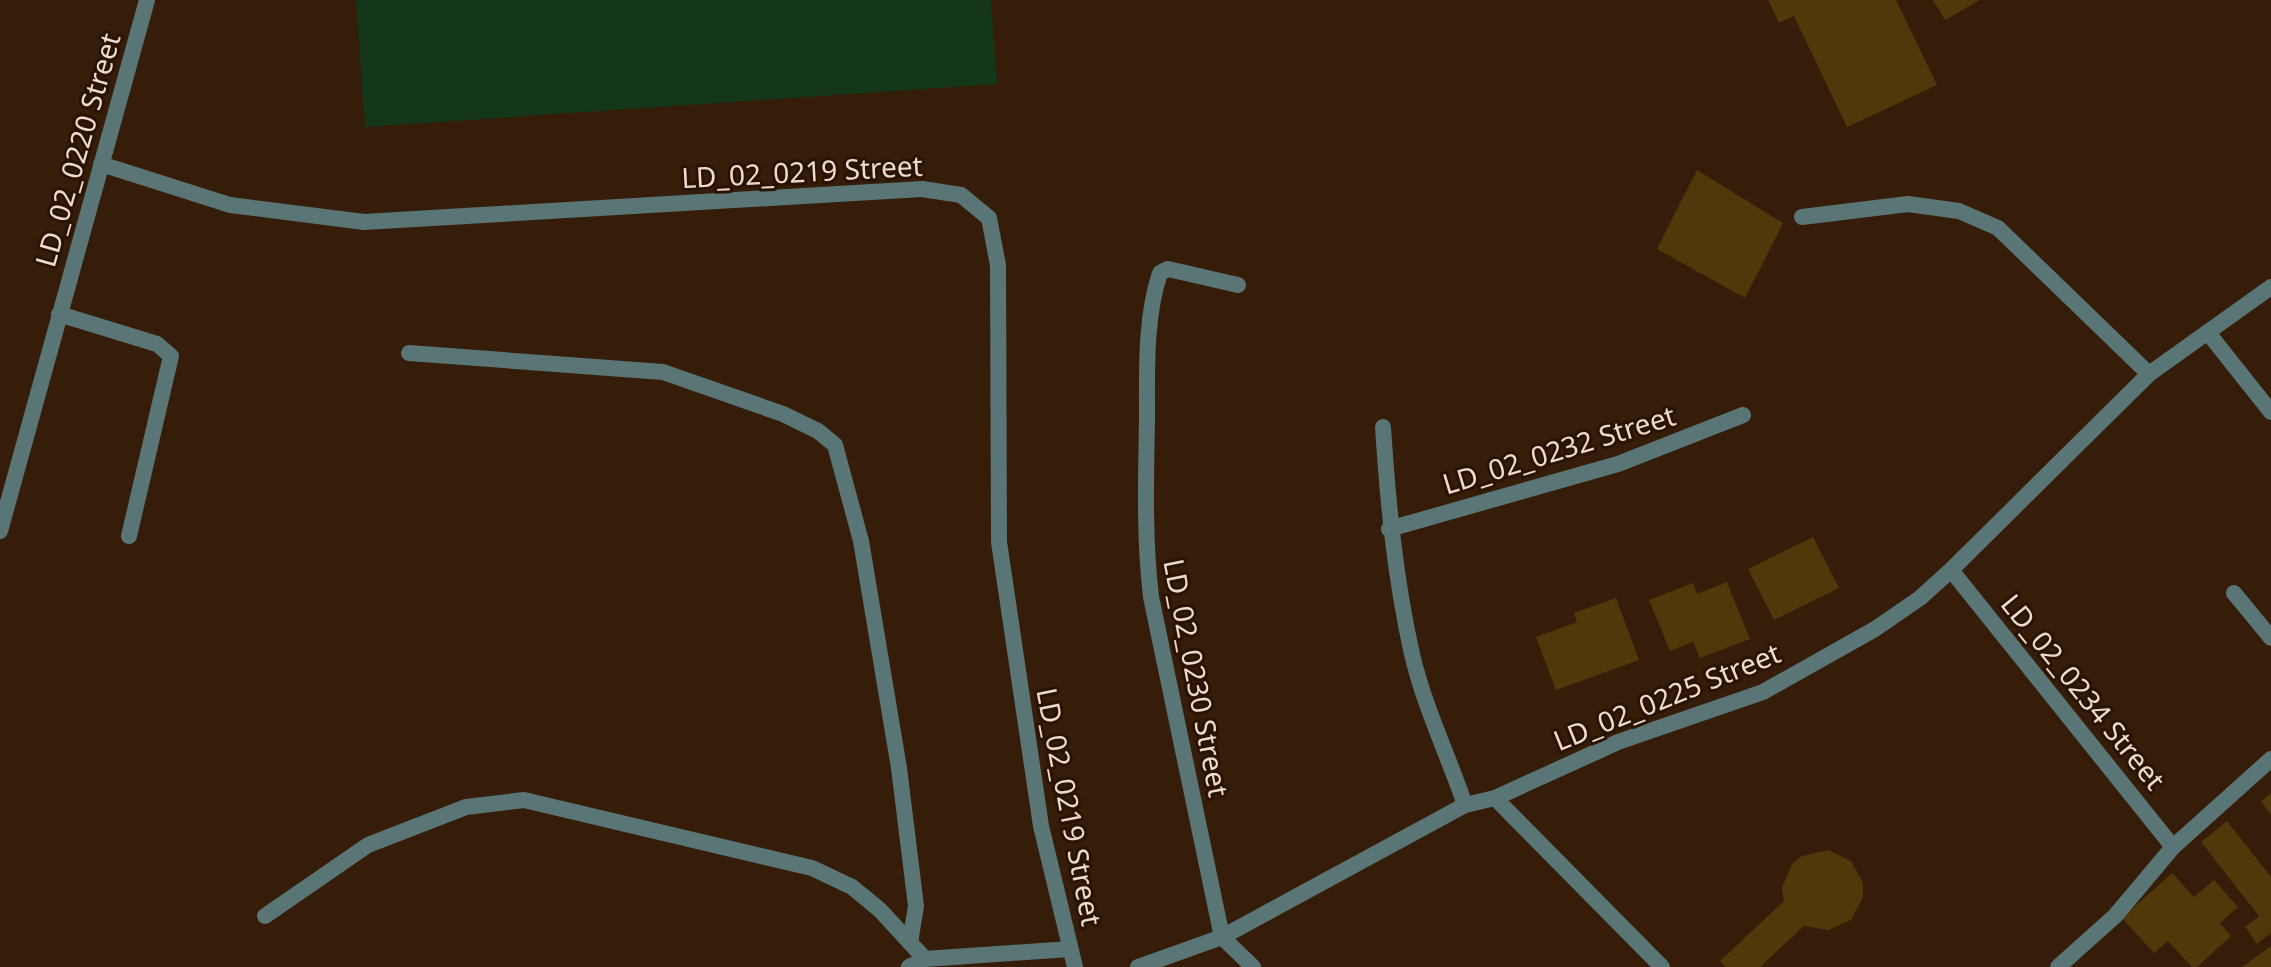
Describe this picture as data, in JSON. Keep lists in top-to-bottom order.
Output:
{
  "streets": {
    "street": [
      "LD_02_0220 Street",
      "LD_02_0219 Street",
      "LD_02_0232 Street",
      "LD_02_0230 Street",
      "LD_02_0234 Street",
      "LD_02_0225 Street"
    ]
  },
  "crossings": [
    ["LD_02_0220 Street", "LD_02_0219 Street"],
    ["LD_02_0230 Street", "LD_02_0225 Street"],
    ["LD_02_0234 Street", "LD_02_0225 Street"]
  ]
}
